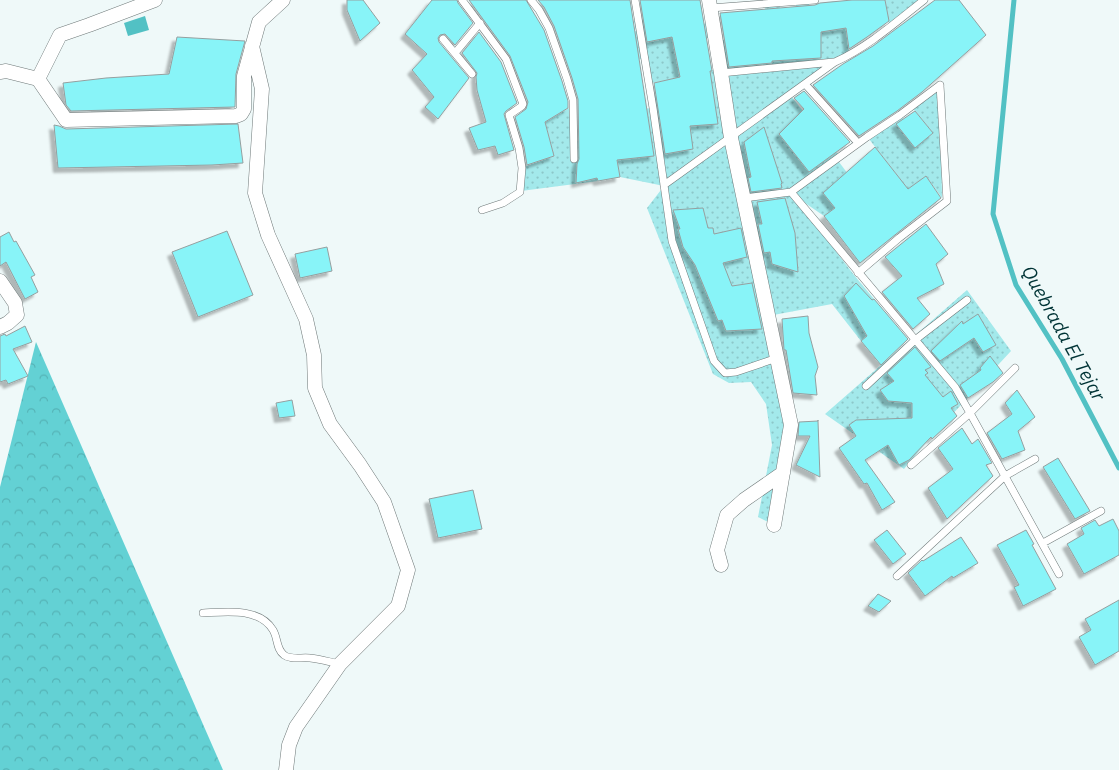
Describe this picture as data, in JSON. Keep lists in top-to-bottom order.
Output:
{
  "water": ["Quebrada El Tejar"]
}
